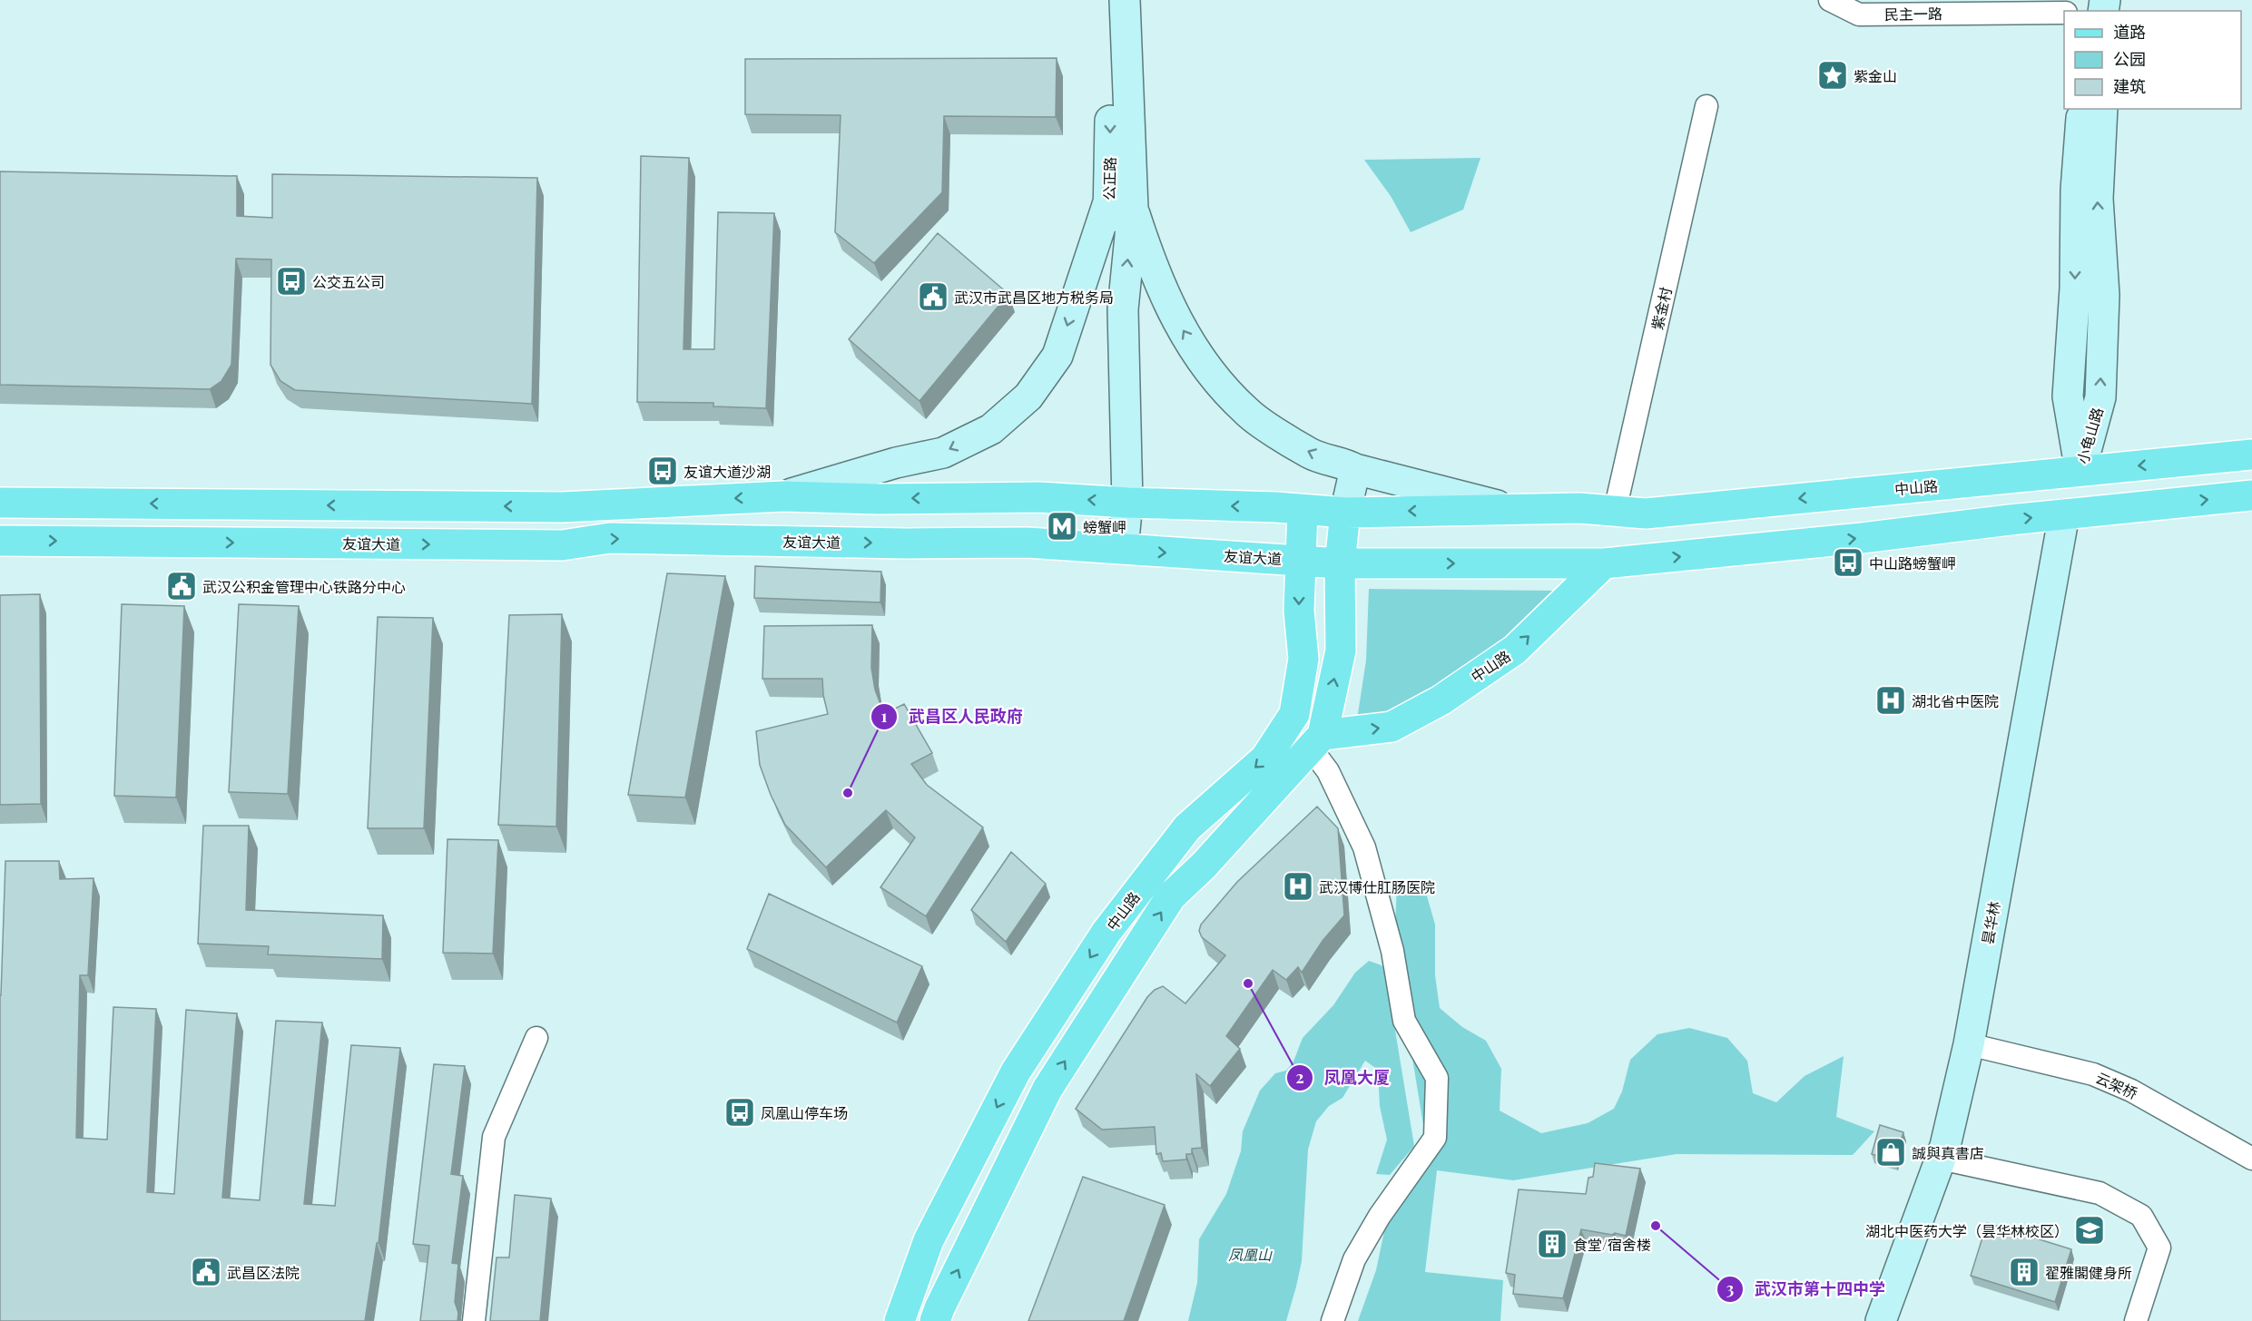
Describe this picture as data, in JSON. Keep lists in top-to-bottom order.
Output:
{
  "streets": {
    "main road": [
      "公正路",
      "小龟山路",
      "中山路",
      "友谊大道",
      "昙华林"
    ],
    "street": ["民主一路", "紫金村", "云架桥"]
  },
  "crossings": [
    ["公正路", "友谊大道"],
    ["紫金村", "中山路"],
    ["小龟山路", "中山路"],
    ["中山路", "友谊大道"],
    ["昙华林", "云架桥"]
  ],
  "parks": ["凤凰山"],
  "places": {
    "place": ["紫金山"],
    "bus stop": [
      "公交五公司",
      "友谊大道沙湖",
      "中山路螃蟹岬",
      "凤凰山停车场"
    ],
    "public building": ["武汉市武昌区地方税务局", "武汉公积金管理中心铁路分中心", "武昌区法院"],
    "metro station": ["螃蟹岬"],
    "hospital": ["湖北省中医院", "武汉博仕肛肠医院"],
    "other": ["武昌区人民政府", "凤凰大厦", "武汉市第十四中学"],
    "shop": ["誠與真書店"],
    "school or university": ["湖北中医药大学（昙华林校区）"],
    "building": ["食堂/宿舍楼", "翟雅閣健身所"]
  },
  "legend": ["道路", "公园", "建筑"]
}
